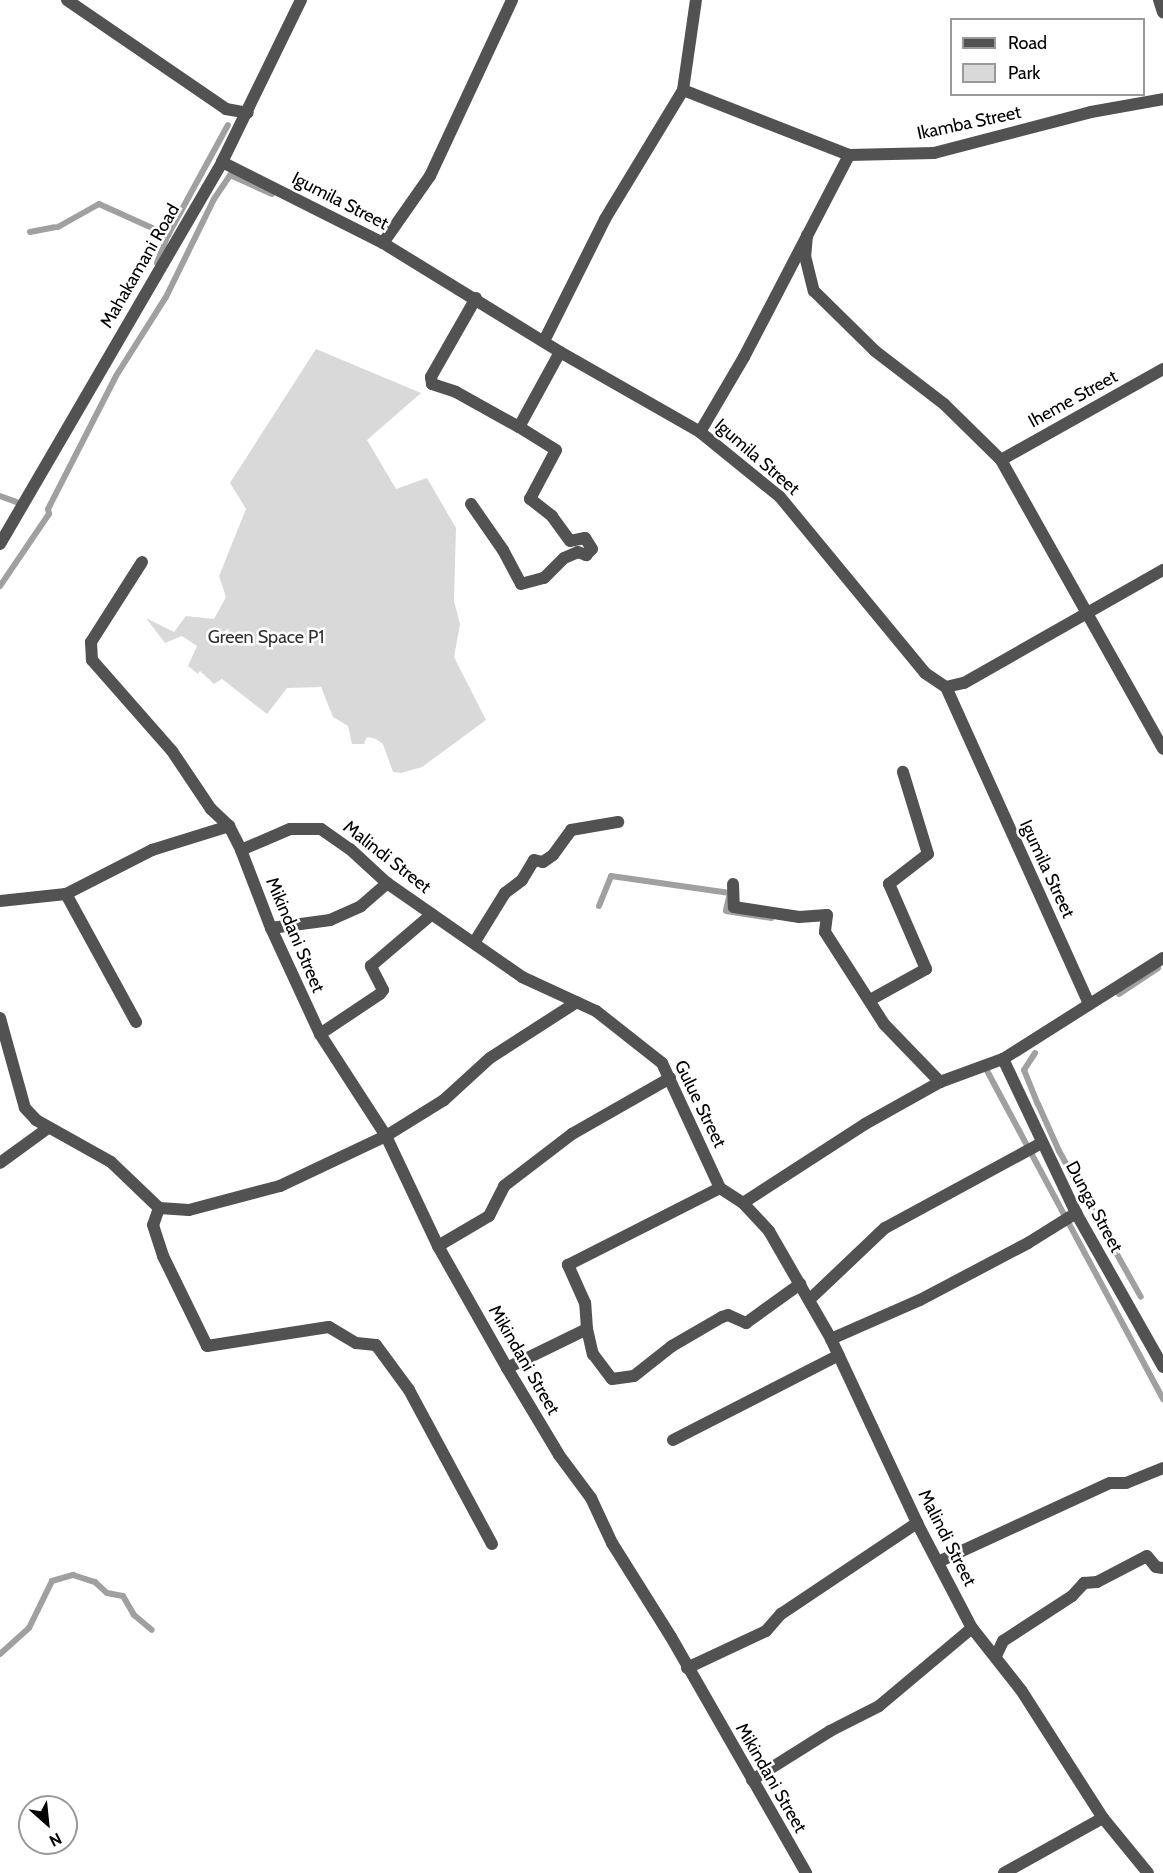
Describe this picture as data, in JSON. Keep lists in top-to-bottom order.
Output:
{
  "streets": {
    "street": [
      "Ikamba Street",
      "Igumila Street",
      "Mahakamani Road",
      "Iheme Street",
      "Malindi Street",
      "Mikindani Street",
      "Gulue Street",
      "Dunga Street"
    ]
  },
  "crossings": [
    ["Igumila Street", "Mahakamani Road"],
    ["Malindi Street", "Mikindani Street"],
    ["Malindi Street", "Gulue Street"]
  ],
  "parks": ["Green Space P1"],
  "legend": ["Road", "Park"],
  "north": "bottom right"
}
